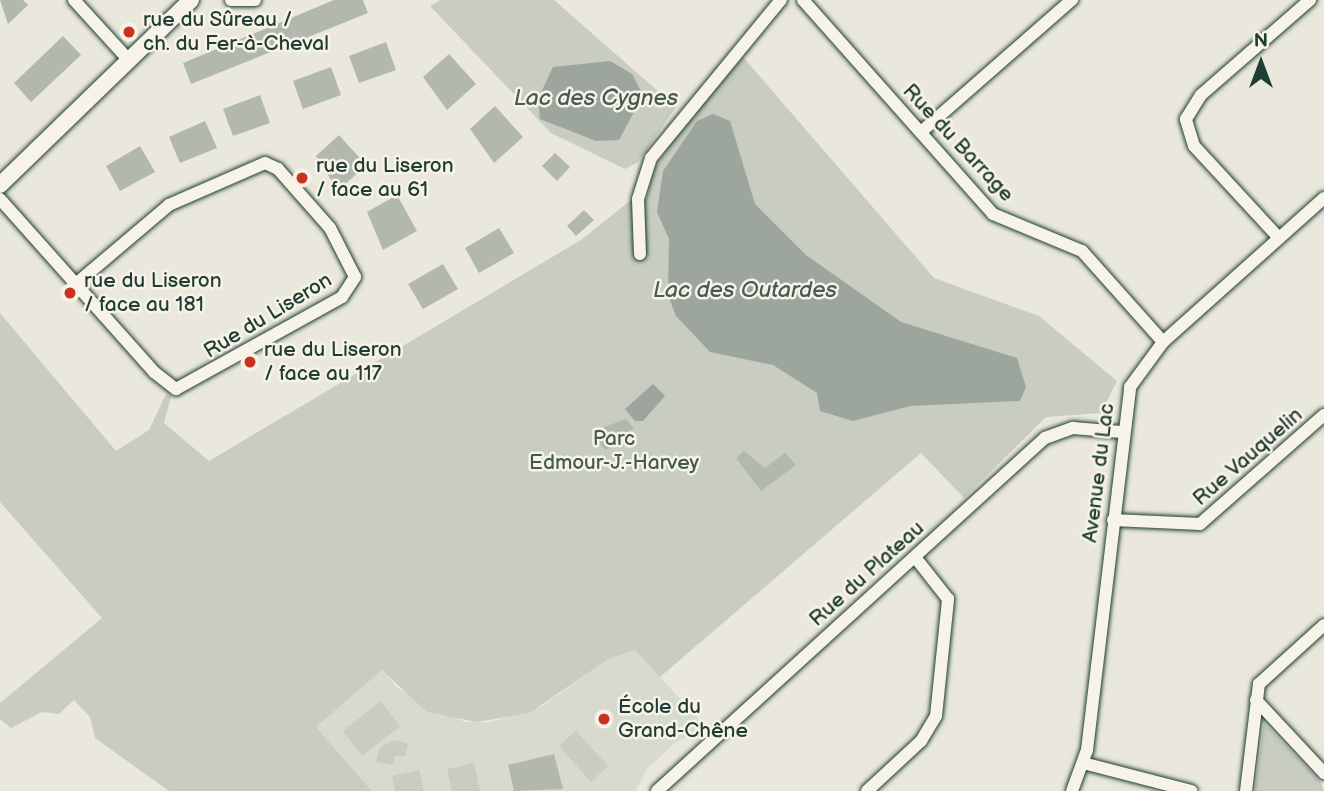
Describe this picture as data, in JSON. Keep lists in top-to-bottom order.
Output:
{
  "streets": {
    "street": [
      "Rue du Barrage",
      "Rue du Liseron",
      "Rue Vauquelin",
      "Avenue du Lac",
      "Rue du Plateau"
    ]
  },
  "crossings": [
    ["Rue du Barrage", "Avenue du Lac"],
    ["Rue Vauquelin", "Avenue du Lac"],
    ["Avenue du Lac", "Rue du Plateau"]
  ],
  "water": ["Lac des Cygnes", "Lac des Outardes"],
  "parks": ["Parc Edmour-J.-Harvey"],
  "places": [
    "rue du Sûreau / ch. du Fer-à-Cheval",
    "rue du Liseron / face au 61",
    "rue du Liseron / face au 181",
    "rue du Liseron / face au 117",
    "École du Grand-Chêne"
  ],
  "north": "top"
}
